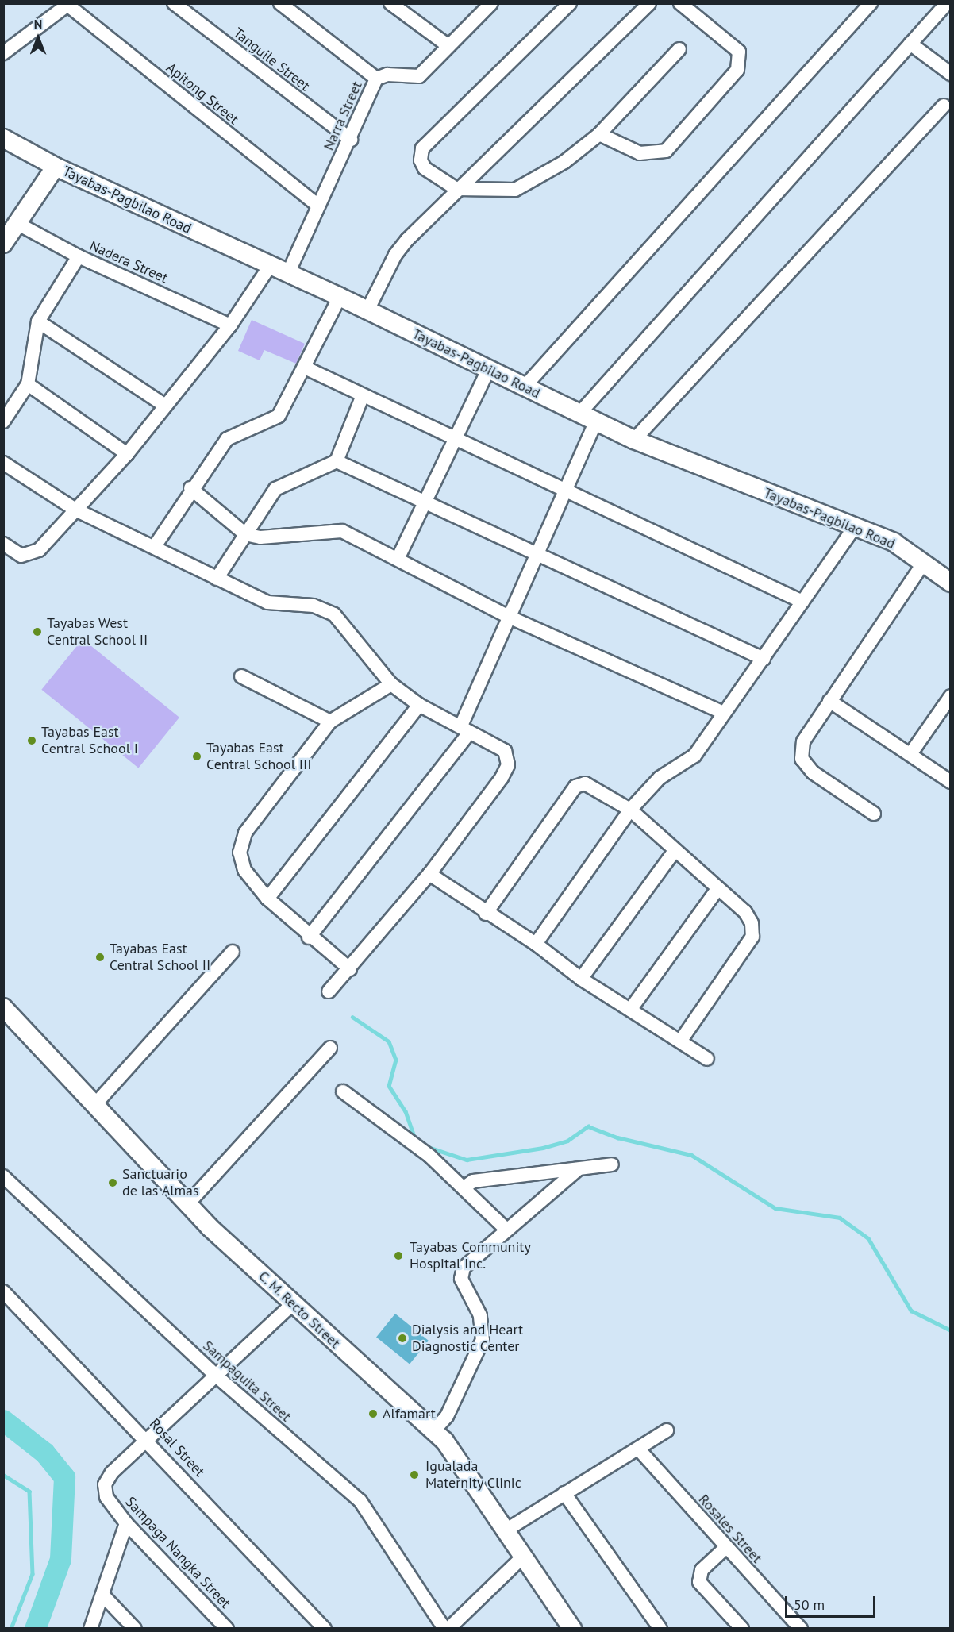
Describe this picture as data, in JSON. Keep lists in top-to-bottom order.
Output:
{
  "streets": {
    "main road": ["Tayabas-Pagbilao Road", "C. M. Recto Street"],
    "street": [
      "Tanguile Street",
      "Apitong Street",
      "Narra Street",
      "Nadera Street",
      "Sampaguita Street",
      "Rosal Street",
      "Rosales Street",
      "Sampaga Nangka Street"
    ]
  },
  "crossings": [
    ["Tanguile Street", "Narra Street"],
    ["Apitong Street", "Narra Street"],
    ["Narra Street", "Tayabas-Pagbilao Road"],
    ["Rosal Street", "Sampaga Nangka Street"]
  ],
  "places": [
    "Tayabas West Central School II",
    "Tayabas East Central School I",
    "Tayabas East Central School III",
    "Tayabas East Central School II",
    "Sanctuario de las Almas",
    "Tayabas Community Hospital Inc.",
    "Dialysis and Heart Diagnostic Center",
    "Alfamart",
    "Igualada Maternity Clinic"
  ],
  "scale_bar": "50 m",
  "north": "top"
}
